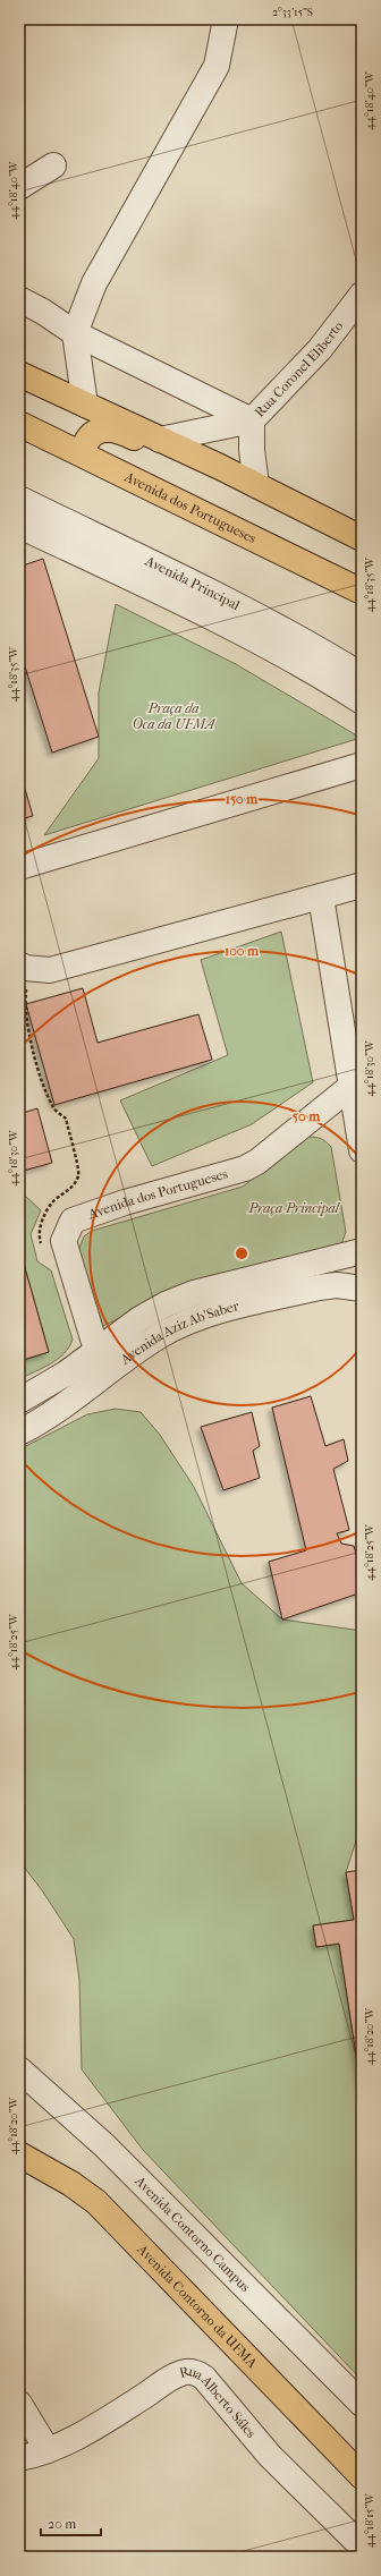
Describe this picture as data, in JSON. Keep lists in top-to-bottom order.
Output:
{
  "streets": {
    "main road": ["Avenida dos Portugueses", "Avenida Contorno da UFMA"],
    "street": [
      "Rua Coronel Eliberto",
      "Avenida Principal",
      "Avenida Aziz Ab'Saber",
      "Avenida Contorno Campus",
      "Rua Alberto Sáles"
    ]
  },
  "crossings": [
    ["Avenida dos Portugueses", "Avenida Aziz Ab'Saber"]
  ],
  "parks": ["Praça da Oca da UFMA", "Praça Principal"],
  "scale_bar": "20 m",
  "coordinates": [
    "2°33'15\"S",
    "44°18'40\"W",
    "44°18'35\"W",
    "44°18'30\"W",
    "44°18'25\"W",
    "44°18'20\"W",
    "44°18'15\"W"
  ],
  "rings": ["150 m", "100 m", "50 m"]
}
